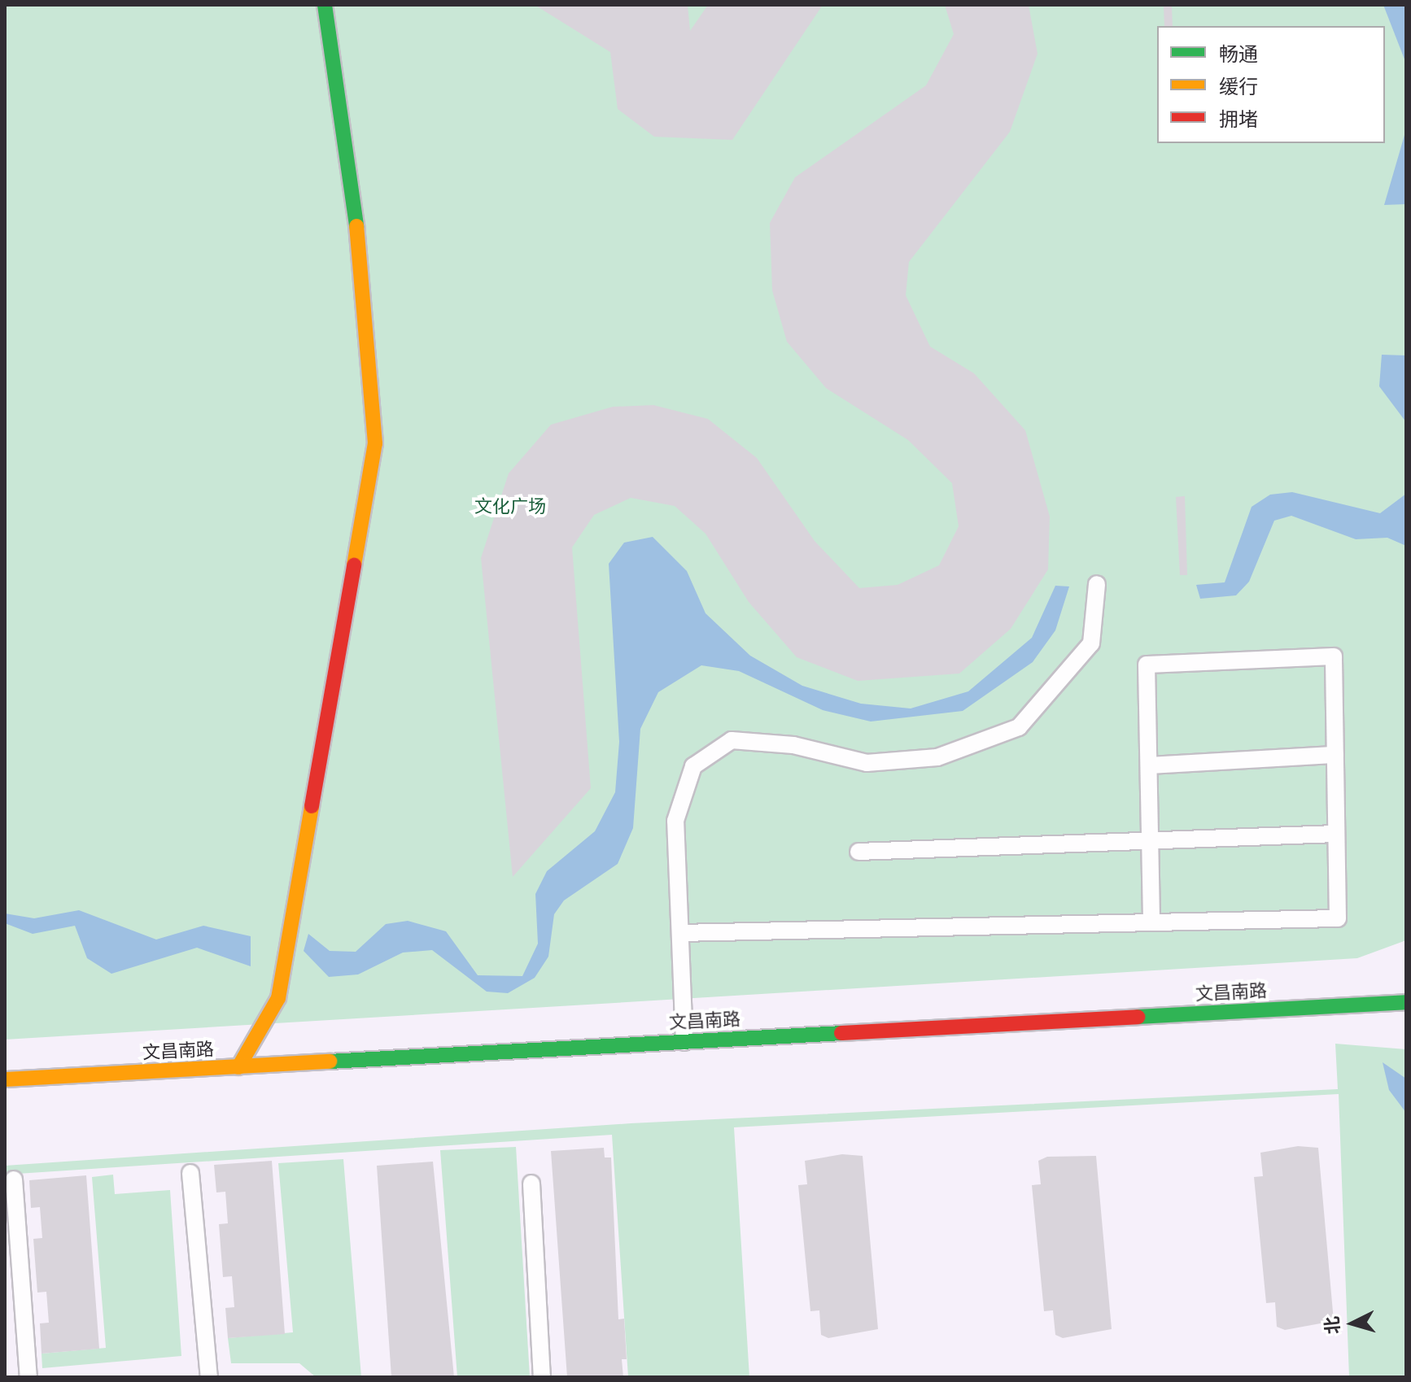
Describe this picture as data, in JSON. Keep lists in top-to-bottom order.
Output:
{
  "streets": {
    "street": ["文昌南路"]
  },
  "parks": ["文化广场"],
  "legend": ["畅通", "缓行", "拥堵"],
  "north": "left"
}
